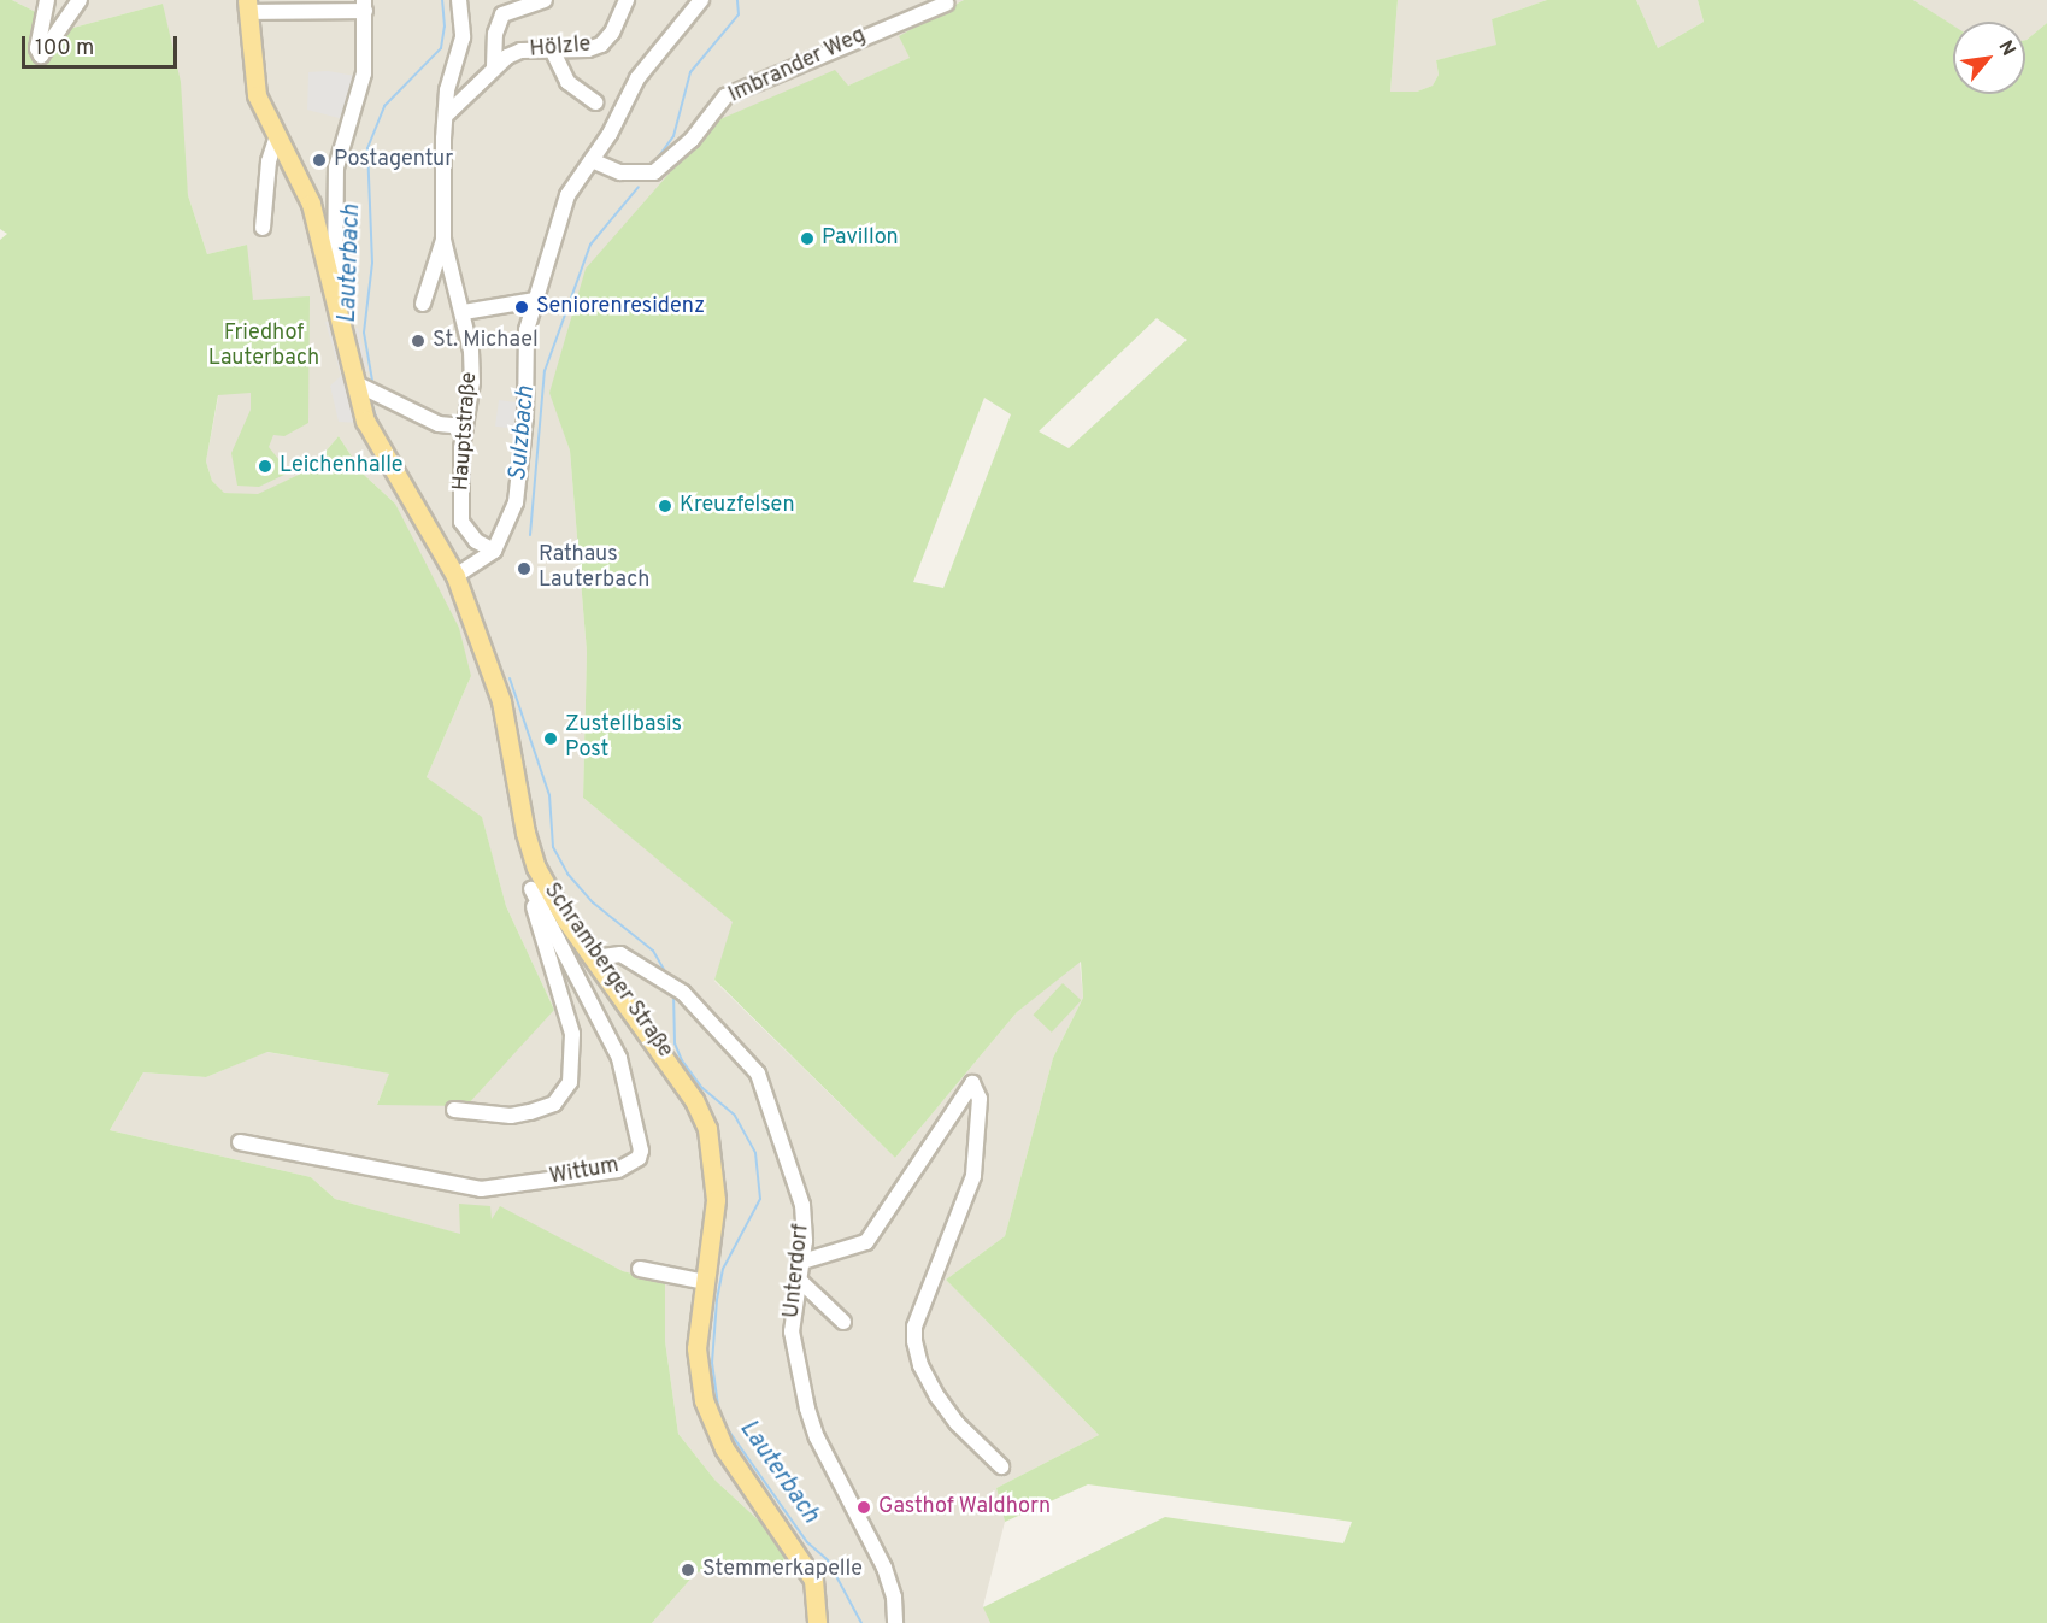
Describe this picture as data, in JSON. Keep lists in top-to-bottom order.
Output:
{
  "streets": {
    "main road": ["Schramberger Straße"],
    "street": [
      "Hölzle",
      "Imbrander Weg",
      "Hauptstraße",
      "Wittum",
      "Unterdorf"
    ]
  },
  "crossings": [
    ["Hölzle", "Hauptstraße"],
    ["Schramberger Straße", "Unterdorf"]
  ],
  "water": ["Lauterbach", "Sulzbach"],
  "parks": ["Friedhof Lauterbach"],
  "places": [
    "Postagentur",
    "Pavillon",
    "Seniorenresidenz",
    "St. Michael",
    "Leichenhalle",
    "Kreuzfelsen",
    "Rathaus Lauterbach",
    "Zustellbasis Post",
    "Gasthof Waldhorn",
    "Stemmerkapelle"
  ],
  "scale_bar": "100 m",
  "north": "top right"
}
